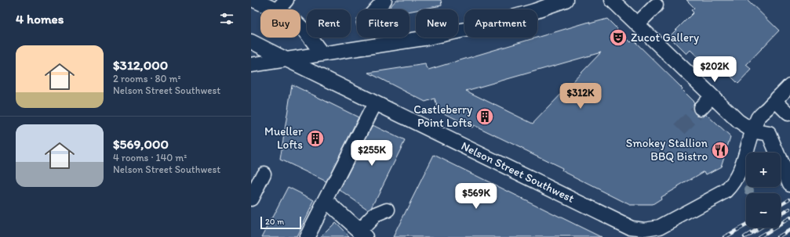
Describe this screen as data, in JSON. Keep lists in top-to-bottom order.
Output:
{
  "streets": {
    "street": ["Nelson Street Southwest"]
  },
  "places": {
    "theatre": ["Zucot Gallery"],
    "building": ["Castleberry Point Lofts", "Mueller Lofts"],
    "restaurant": ["Smokey Stallion BBQ Bistro"]
  },
  "scale_bar": "20 m",
  "page": {
    "heading": "4 homes",
    "chip": [
      "Buy",
      "Rent",
      "Filters",
      "New",
      "Apartment"
    ],
    "list": [
      {
        "name": "$312,000",
        "note": "2 rooms · 80 m² · Nelson Street Southwest"
      },
      {
        "name": "$569,000",
        "note": "4 rooms · 140 m² · Nelson Street Southwest"
      }
    ],
    "price": [
      "$202K",
      "$312K",
      "$255K",
      "$569K"
    ],
    "map_buttons": ["+", "−"],
    "scale": "20 m"
  }
}
